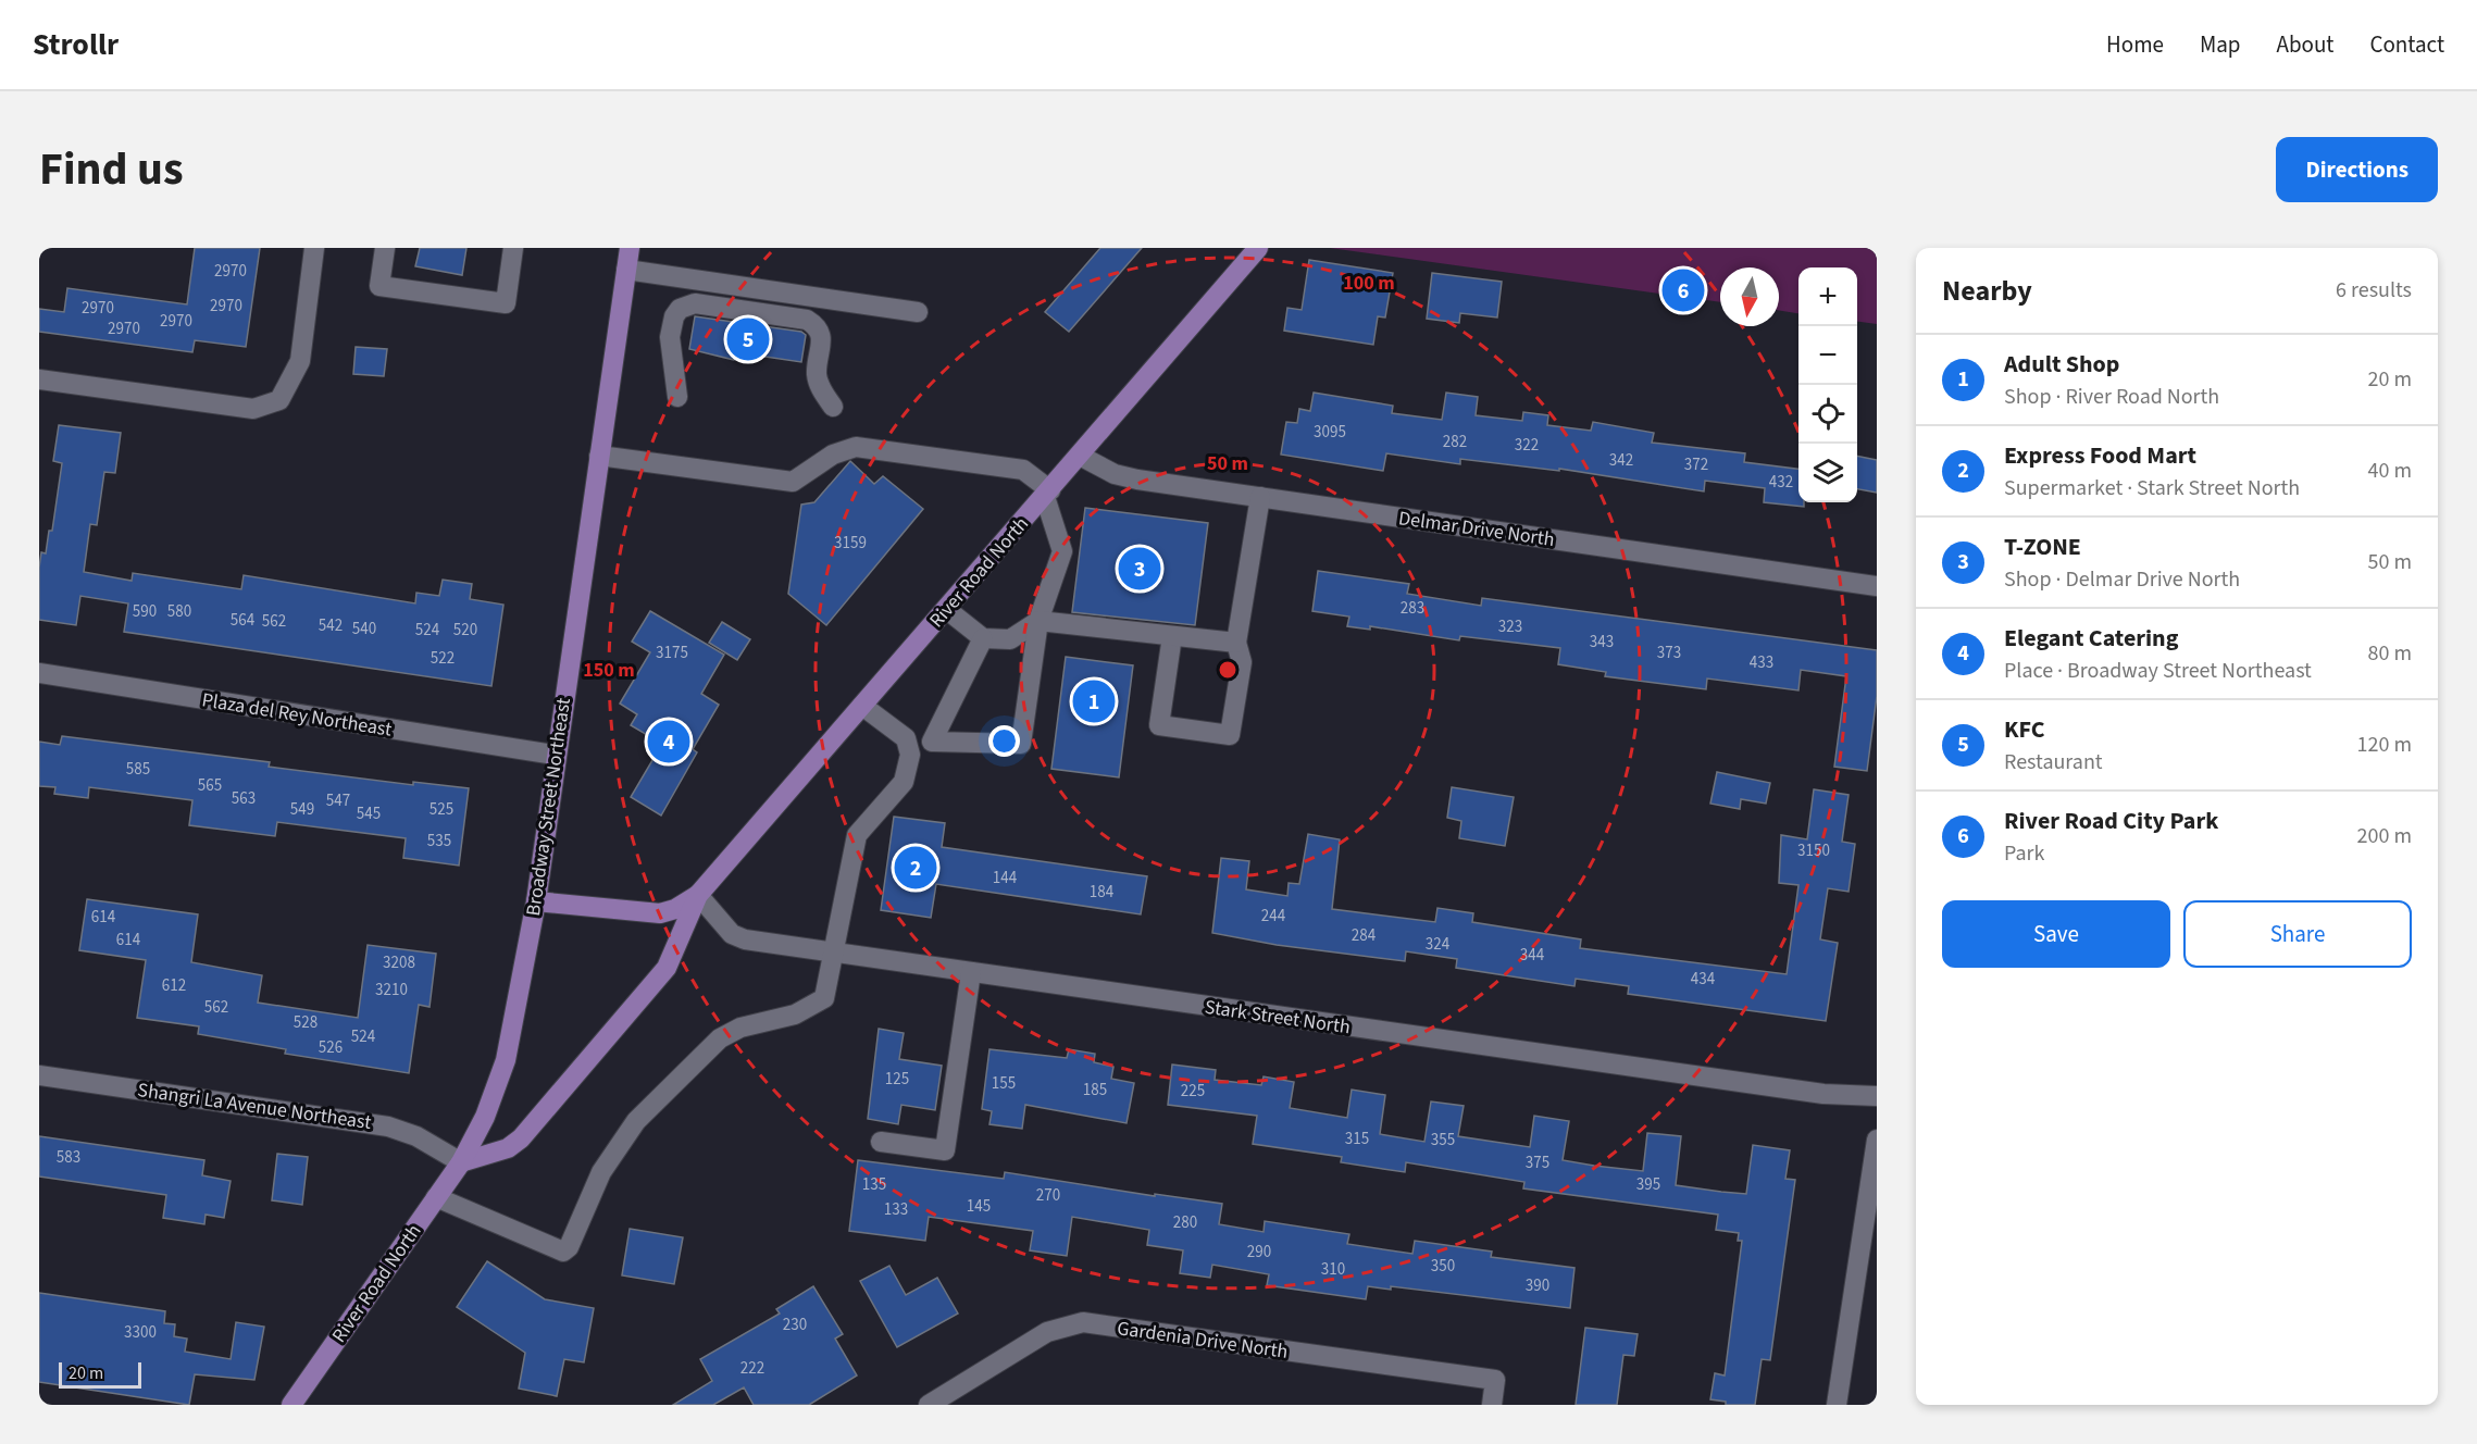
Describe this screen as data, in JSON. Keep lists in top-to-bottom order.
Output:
{
  "streets": {
    "main road": ["River Road North", "Broadway Street Northeast"],
    "street": [
      "Delmar Drive North",
      "Plaza del Rey Northeast",
      "Stark Street North",
      "Shangri La Avenue Northeast",
      "Gardenia Drive North"
    ]
  },
  "crossings": [
    ["Delmar Drive North", "River Road North"],
    ["River Road North", "Broadway Street Northeast"],
    ["River Road North", "Stark Street North"],
    ["River Road North", "Shangri La Avenue Northeast"],
    ["Plaza del Rey Northeast", "Broadway Street Northeast"],
    ["Broadway Street Northeast", "Shangri La Avenue Northeast"]
  ],
  "house_numbers": [
    "2970",
    "2970",
    "2970",
    "2970",
    "2970",
    "3095",
    "282",
    "322",
    "342",
    "372",
    "432",
    "3159",
    "283",
    "590",
    "580",
    "564",
    "562",
    "542",
    "323",
    "540",
    "524",
    "520",
    "343",
    "3175",
    "373",
    "522",
    "433",
    "585",
    "565",
    "563",
    "547",
    "549",
    "525",
    "545",
    "535",
    "3150",
    "144",
    "184",
    "244",
    "614",
    "284",
    "614",
    "324",
    "344",
    "3208",
    "434",
    "612",
    "3210",
    "562",
    "528",
    "524",
    "526",
    "125",
    "155",
    "185",
    "225",
    "315",
    "355",
    "583",
    "375",
    "135",
    "395",
    "270",
    "145",
    "133",
    "280",
    "290",
    "350",
    "310",
    "390",
    "230",
    "3300",
    "222"
  ],
  "scale_bar": "20 m",
  "north": "bottom",
  "page": {
    "header": "Strollr",
    "nav": [
      "Home",
      "Map",
      "About",
      "Contact"
    ],
    "title": "Find us",
    "buttons": [
      "Directions",
      ["Save", "Share"]
    ],
    "heading": ["Nearby", "6 results"],
    "pins": [
      "6",
      "5",
      "3",
      "1",
      "4",
      "2"
    ],
    "map_buttons": ["+", "−"],
    "list": [
      {
        "mark": "1",
        "name": "Adult Shop",
        "note": "Shop · River Road North",
        "value": "20 m"
      },
      {
        "mark": "2",
        "name": "Express Food Mart",
        "note": "Supermarket · Stark Street North",
        "value": "40 m"
      },
      {
        "mark": "3",
        "name": "T-ZONE",
        "note": "Shop · Delmar Drive North",
        "value": "50 m"
      },
      {
        "mark": "4",
        "name": "Elegant Catering",
        "note": "Place · Broadway Street Northeast",
        "value": "80 m"
      },
      {
        "mark": "5",
        "name": "KFC",
        "note": "Restaurant",
        "value": "120 m"
      },
      {
        "mark": "6",
        "name": "River Road City Park",
        "note": "Park",
        "value": "200 m"
      }
    ],
    "scale": "20 m"
  },
  "rings": ["100 m", "50 m", "150 m"]
}
